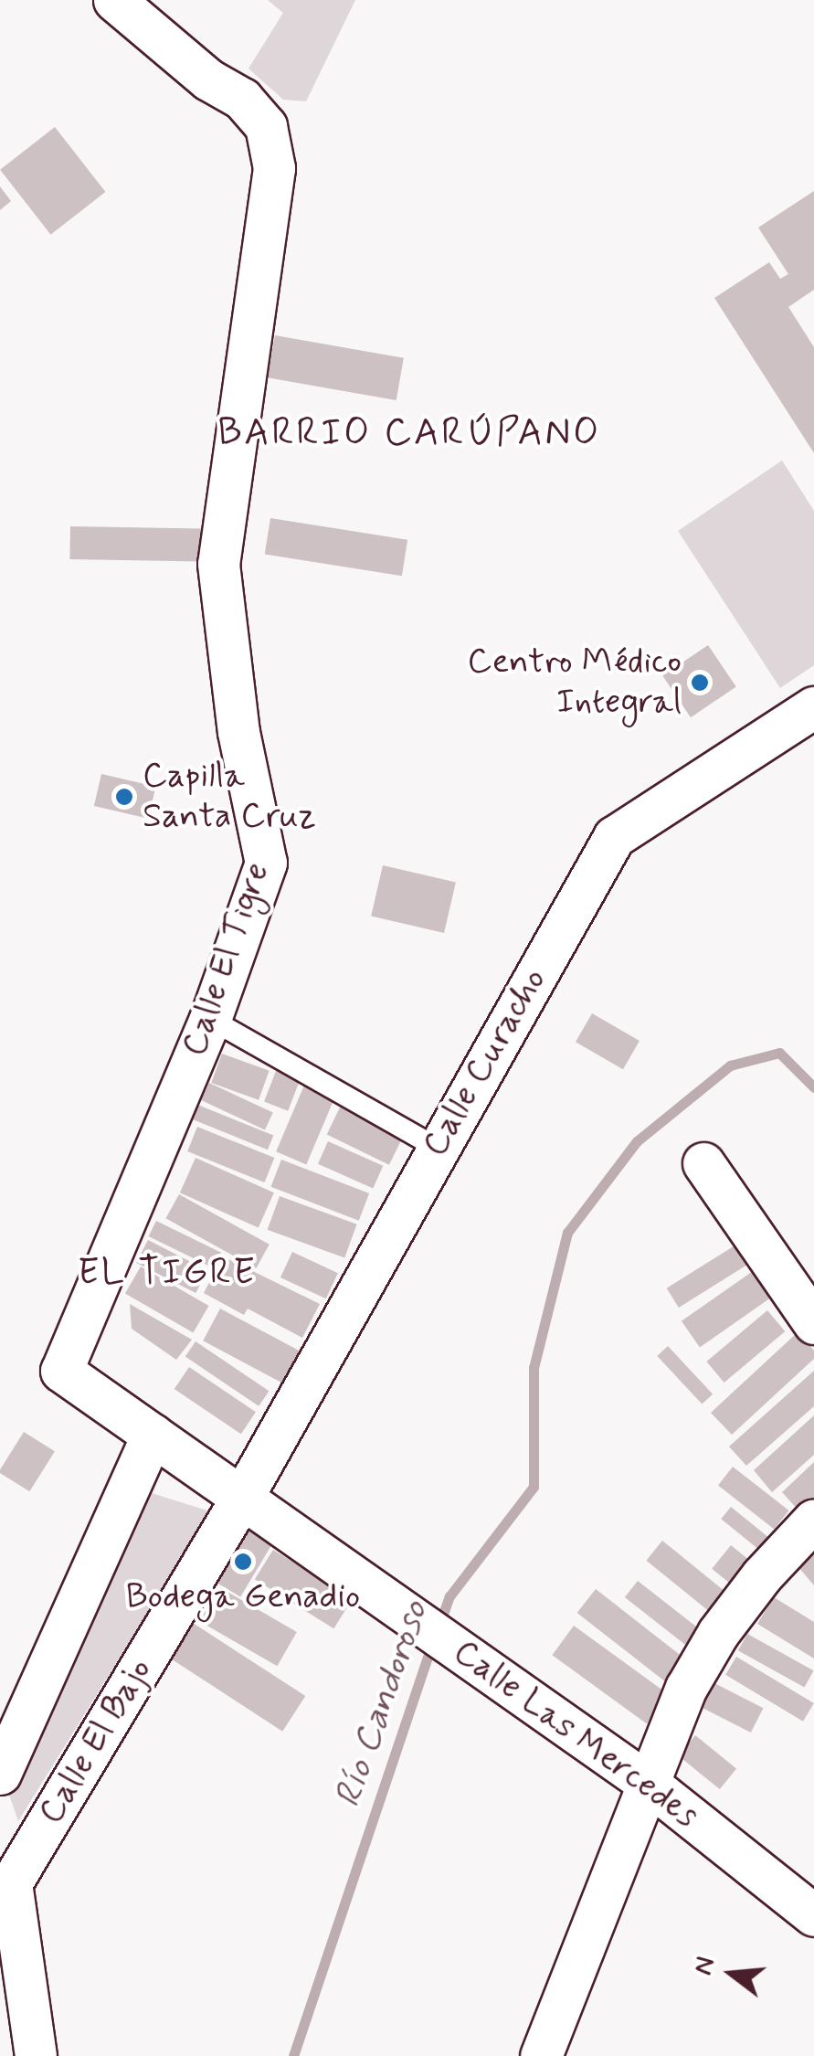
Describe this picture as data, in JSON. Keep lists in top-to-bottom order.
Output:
{
  "streets": {
    "street": [
      "Calle El Tigre",
      "Calle Curacho",
      "Calle Las Mercedes",
      "Calle El Bajo"
    ]
  },
  "crossings": [
    ["Calle El Tigre", "Calle Las Mercedes"],
    ["Calle Curacho", "Calle Las Mercedes"],
    ["Calle Curacho", "Calle El Bajo"],
    ["Calle Las Mercedes", "Calle El Bajo"]
  ],
  "districts": ["BARRIO CARÚPANO", "EL TIGRE"],
  "water": ["Río Candoroso"],
  "places": ["Centro Médico Integral", "Capilla Santa Cruz", "Bodega Genadio"],
  "north": "left"
}
